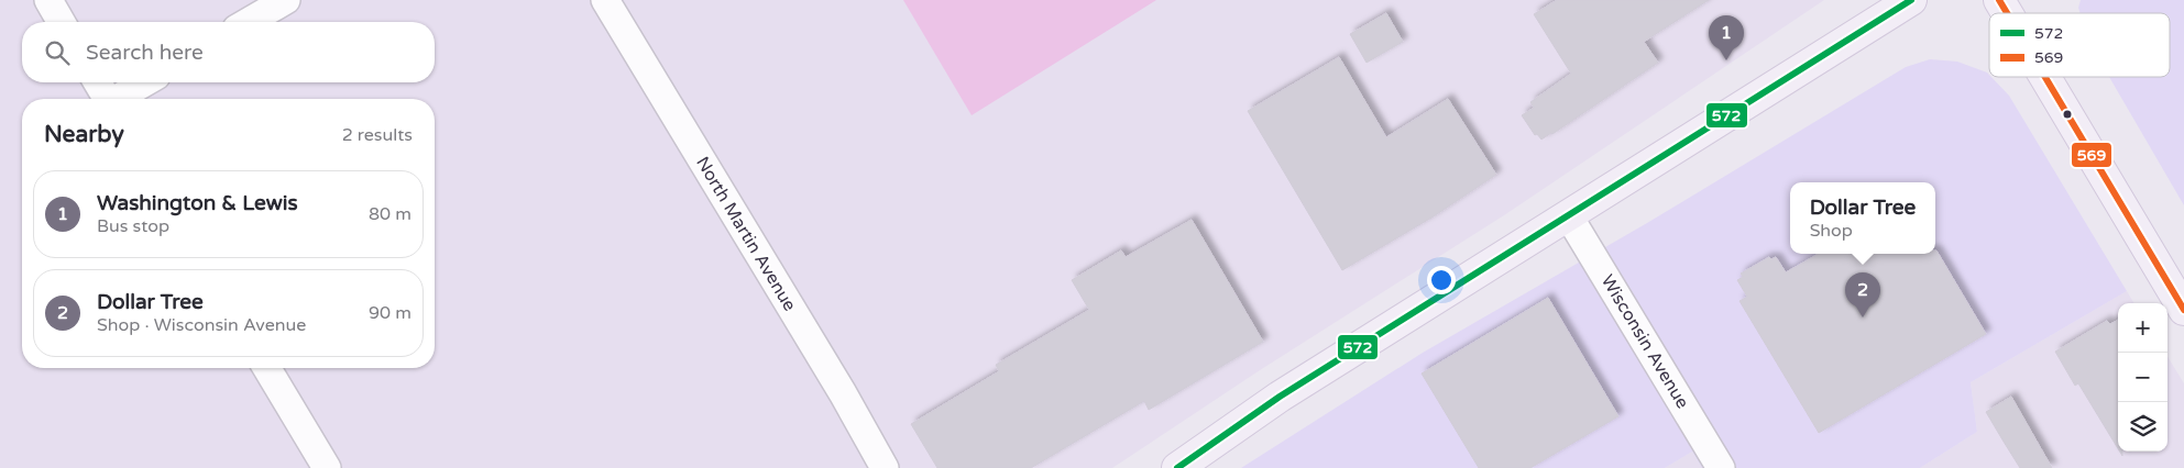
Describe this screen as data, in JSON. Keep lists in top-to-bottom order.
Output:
{
  "streets": {
    "street": ["North Martin Avenue", "Wisconsin Avenue"]
  },
  "lines": ["transit line 572", "transit line 569"],
  "legend": ["572", "569"],
  "page": {
    "pins": ["1", "2"],
    "search": "Search here",
    "heading": ["Nearby", "2 results"],
    "list": [
      {
        "mark": "1",
        "name": "Washington & Lewis",
        "note": "Bus stop",
        "value": "80 m"
      },
      {
        "mark": "2",
        "name": "Dollar Tree",
        "note": "Shop · Wisconsin Avenue",
        "value": "90 m"
      }
    ],
    "popup": ["Dollar Tree", "Shop"],
    "map_buttons": ["+", "−"]
  }
}
